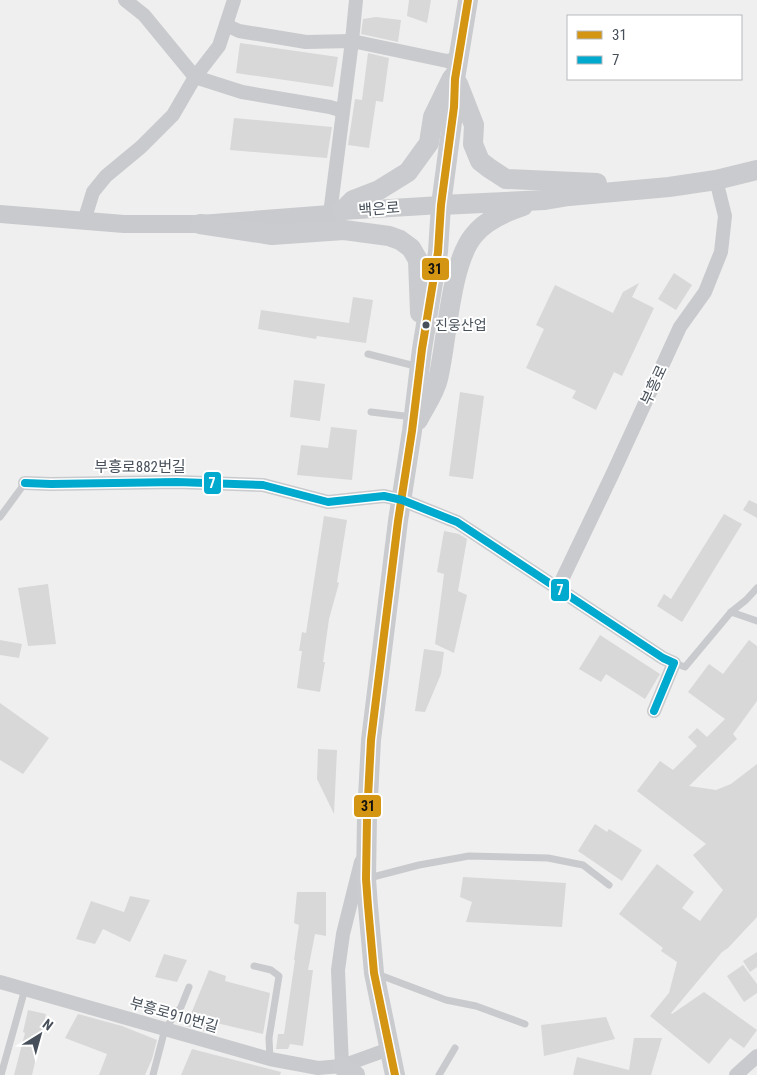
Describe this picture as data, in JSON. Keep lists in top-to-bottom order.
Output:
{
  "streets": {
    "main road": ["백은로"],
    "street": ["부흥로", "부흥로882번길", "부흥로910번길"]
  },
  "crossings": [
    ["백은로", "부흥로"]
  ],
  "places": ["진웅산업"],
  "lines": ["transit line 31", "transit line 7"],
  "legend": ["31", "7"],
  "north": "top right"
}
